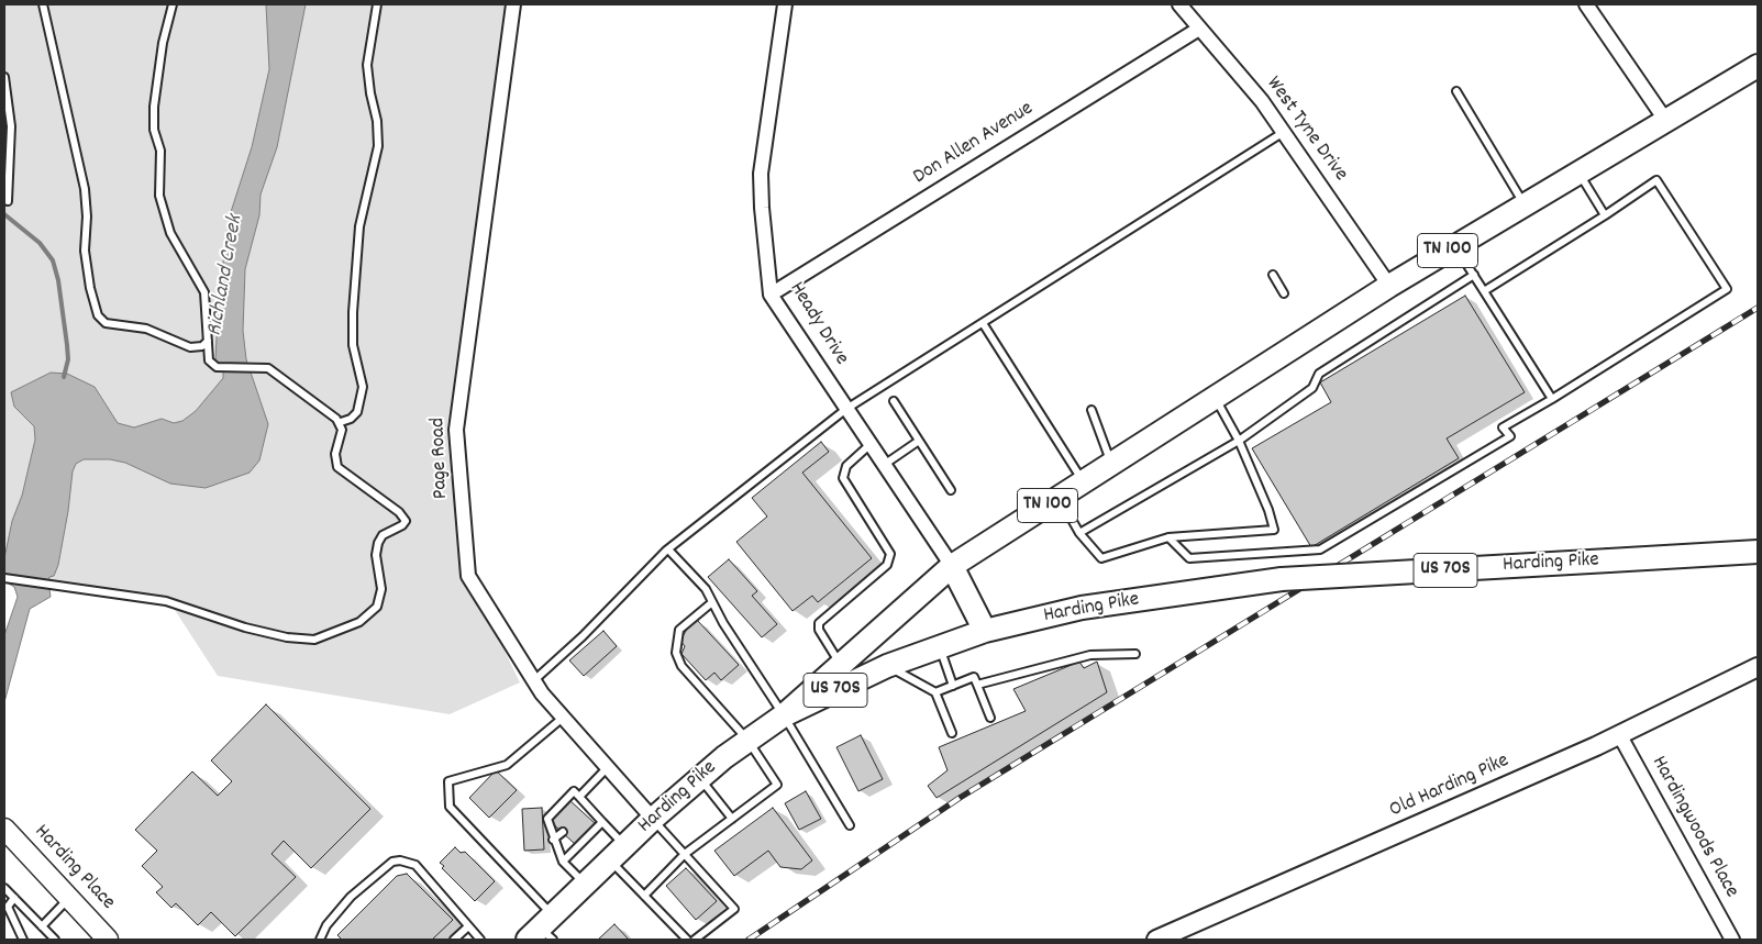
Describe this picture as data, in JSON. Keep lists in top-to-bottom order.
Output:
{
  "streets": {
    "main road": [
      "TN 100",
      "Harding Pike",
      "US 70S",
      "Harding Place"
    ],
    "street": [
      "West Tyne Drive",
      "Don Allen Avenue",
      "Heady Drive",
      "Page Road",
      "Old Harding Pike",
      "Hardingwoods Place"
    ]
  },
  "crossings": [
    ["West Tyne Drive", "Don Allen Avenue"],
    ["West Tyne Drive", "TN 100"],
    ["Don Allen Avenue", "Heady Drive"],
    ["TN 100", "Heady Drive"],
    ["TN 100", "Harding Pike"],
    ["Page Road", "Harding Pike"],
    ["Old Harding Pike", "Hardingwoods Place"]
  ],
  "water": ["Richland Creek"]
}
